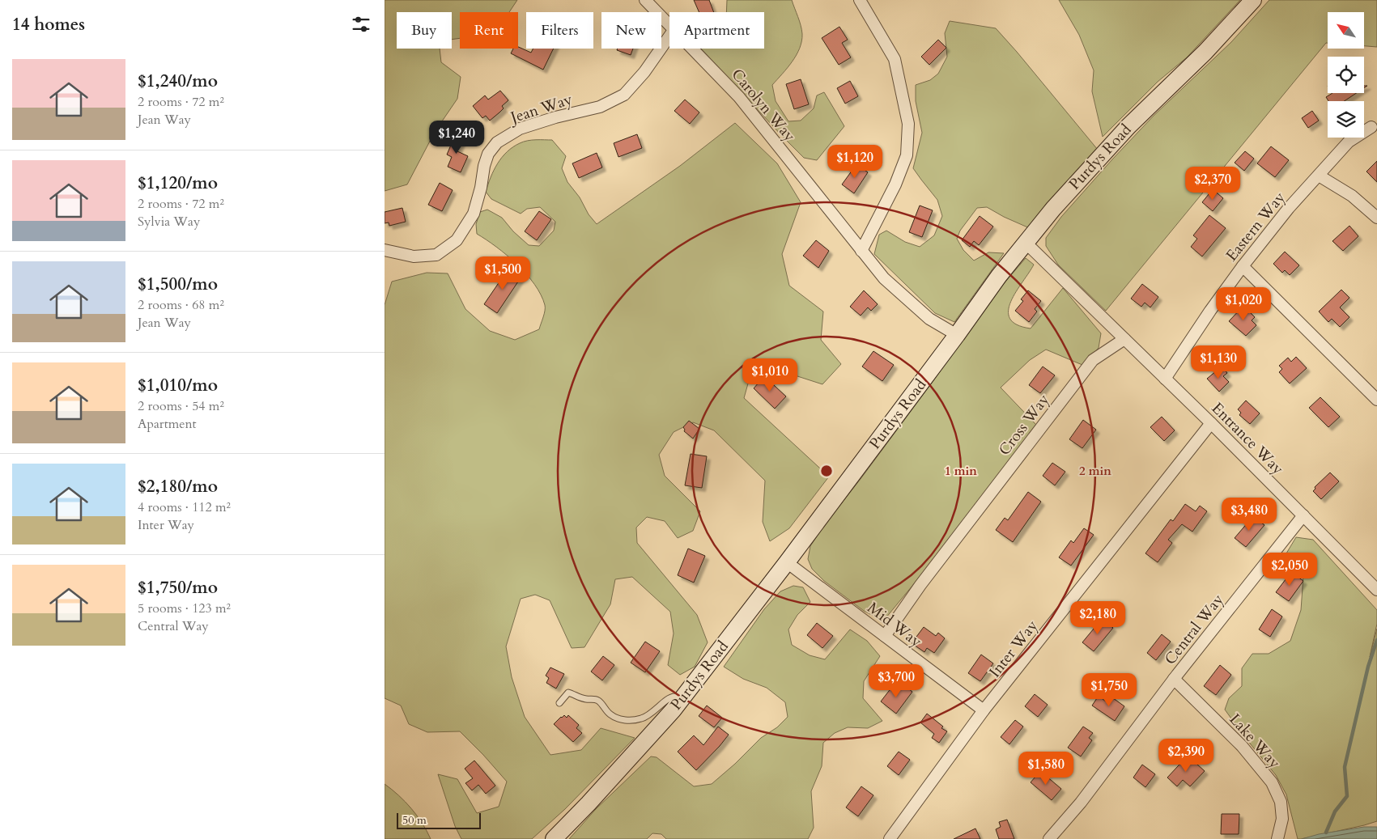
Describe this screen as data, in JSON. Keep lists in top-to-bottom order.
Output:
{
  "streets": {
    "main road": ["Purdys Road"],
    "street": [
      "Carolyn Way",
      "Jean Way",
      "Eastern Way",
      "Cross Way",
      "Entrance Way",
      "Mid Way",
      "Central Way",
      "Inter Way",
      "Lake Way"
    ]
  },
  "crossings": [
    ["Carolyn Way", "Purdys Road"],
    ["Purdys Road", "Entrance Way"],
    ["Purdys Road", "Mid Way"],
    ["Eastern Way", "Entrance Way"],
    ["Cross Way", "Entrance Way"],
    ["Cross Way", "Mid Way"],
    ["Entrance Way", "Central Way"],
    ["Entrance Way", "Inter Way"],
    ["Mid Way", "Inter Way"],
    ["Central Way", "Lake Way"]
  ],
  "scale_bar": "50 m",
  "north": "top left",
  "page": {
    "heading": "14 homes",
    "chip": [
      "Buy",
      "Rent",
      "Filters",
      "New",
      "Apartment"
    ],
    "list": [
      {
        "name": "$1,240/mo",
        "note": "2 rooms · 72 m² · Jean Way"
      },
      {
        "name": "$1,120/mo",
        "note": "2 rooms · 72 m² · Sylvia Way"
      },
      {
        "name": "$1,500/mo",
        "note": "2 rooms · 68 m² · Jean Way"
      },
      {
        "name": "$1,010/mo",
        "note": "2 rooms · 54 m² · Apartment"
      },
      {
        "name": "$2,180/mo",
        "note": "4 rooms · 112 m² · Inter Way"
      },
      {
        "name": "$1,750/mo",
        "note": "5 rooms · 123 m² · Central Way"
      }
    ],
    "price": [
      "$1,240",
      "$1,120",
      "$2,370",
      "$1,500",
      "$1,020",
      "$1,130",
      "$1,010",
      "$3,480",
      "$2,050",
      "$2,180",
      "$3,700",
      "$1,750",
      "$2,390",
      "$1,580"
    ],
    "scale": "50 m"
  },
  "rings": ["1 min", "2 min"]
}
